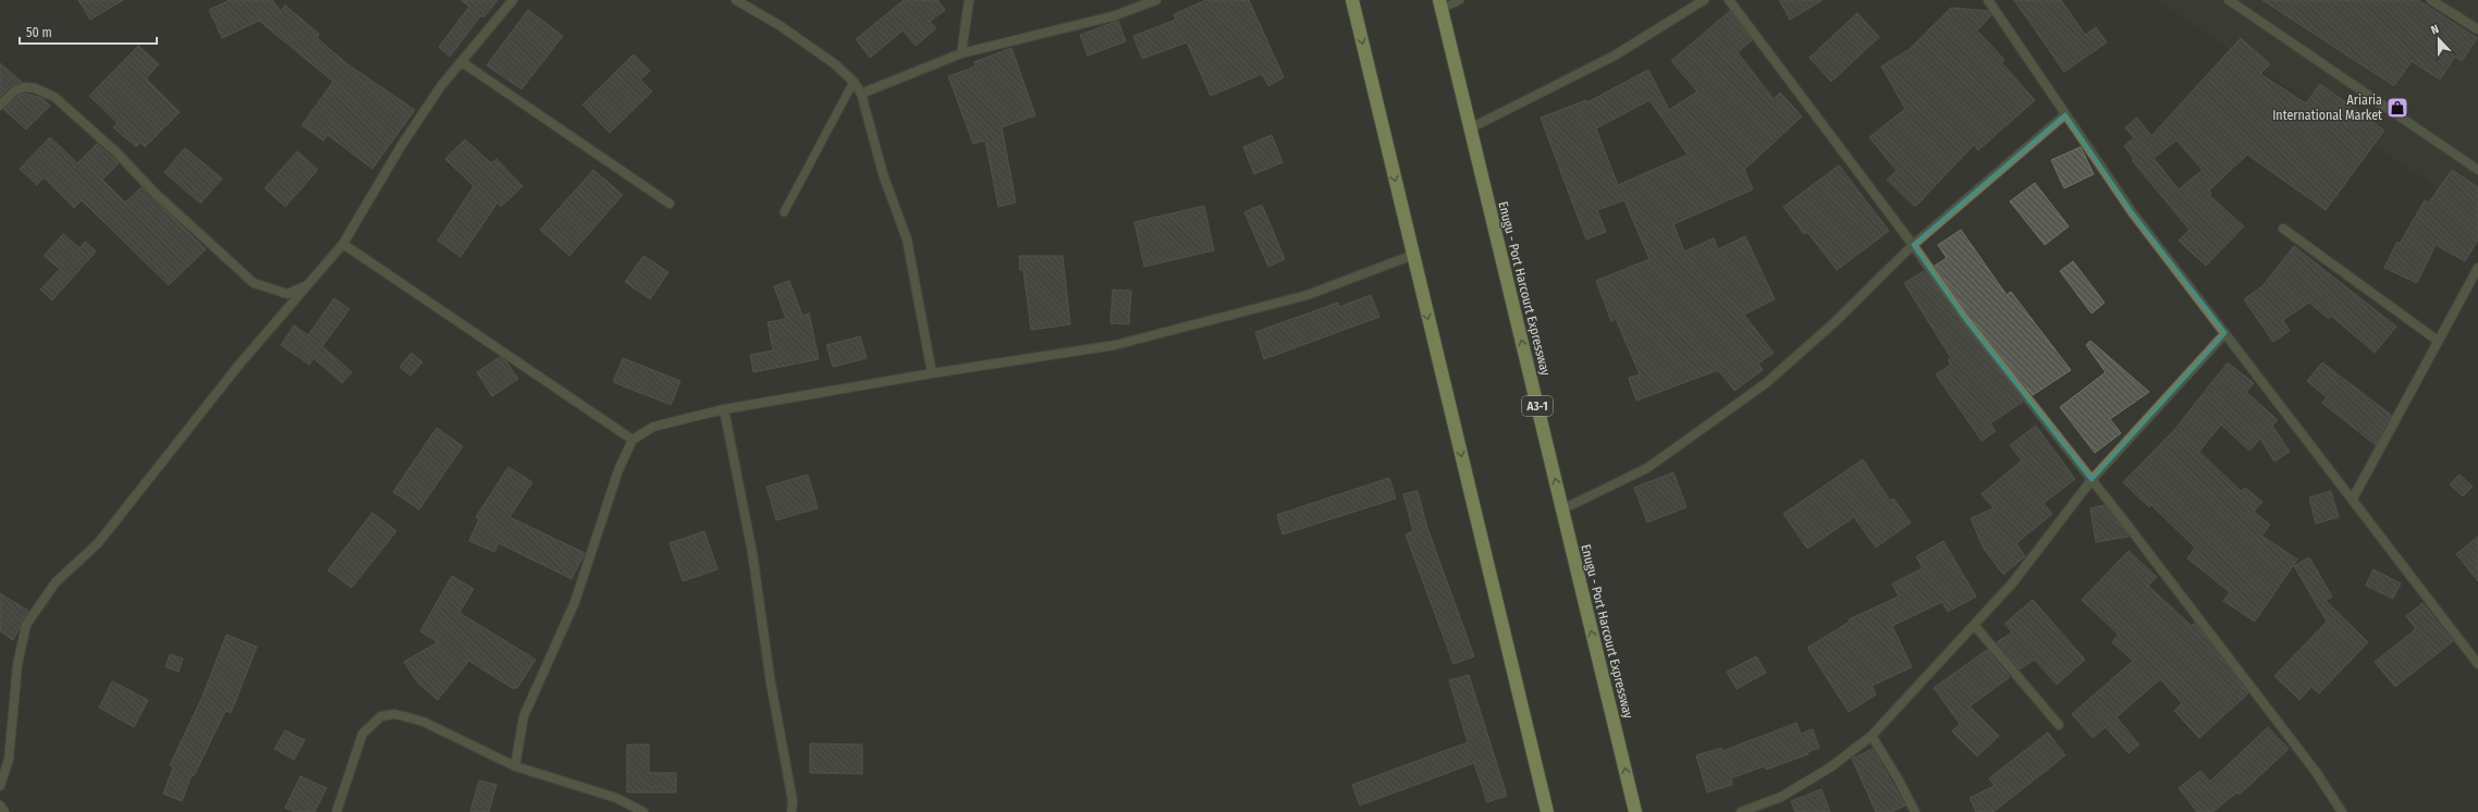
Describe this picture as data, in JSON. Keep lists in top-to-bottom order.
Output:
{
  "streets": {
    "highway": ["Enugu - Port Harcourt Expressway", "A3-1"]
  },
  "places": {
    "shop": ["Ariaria International Market"]
  },
  "scale_bar": "50 m",
  "north": "top"
}
